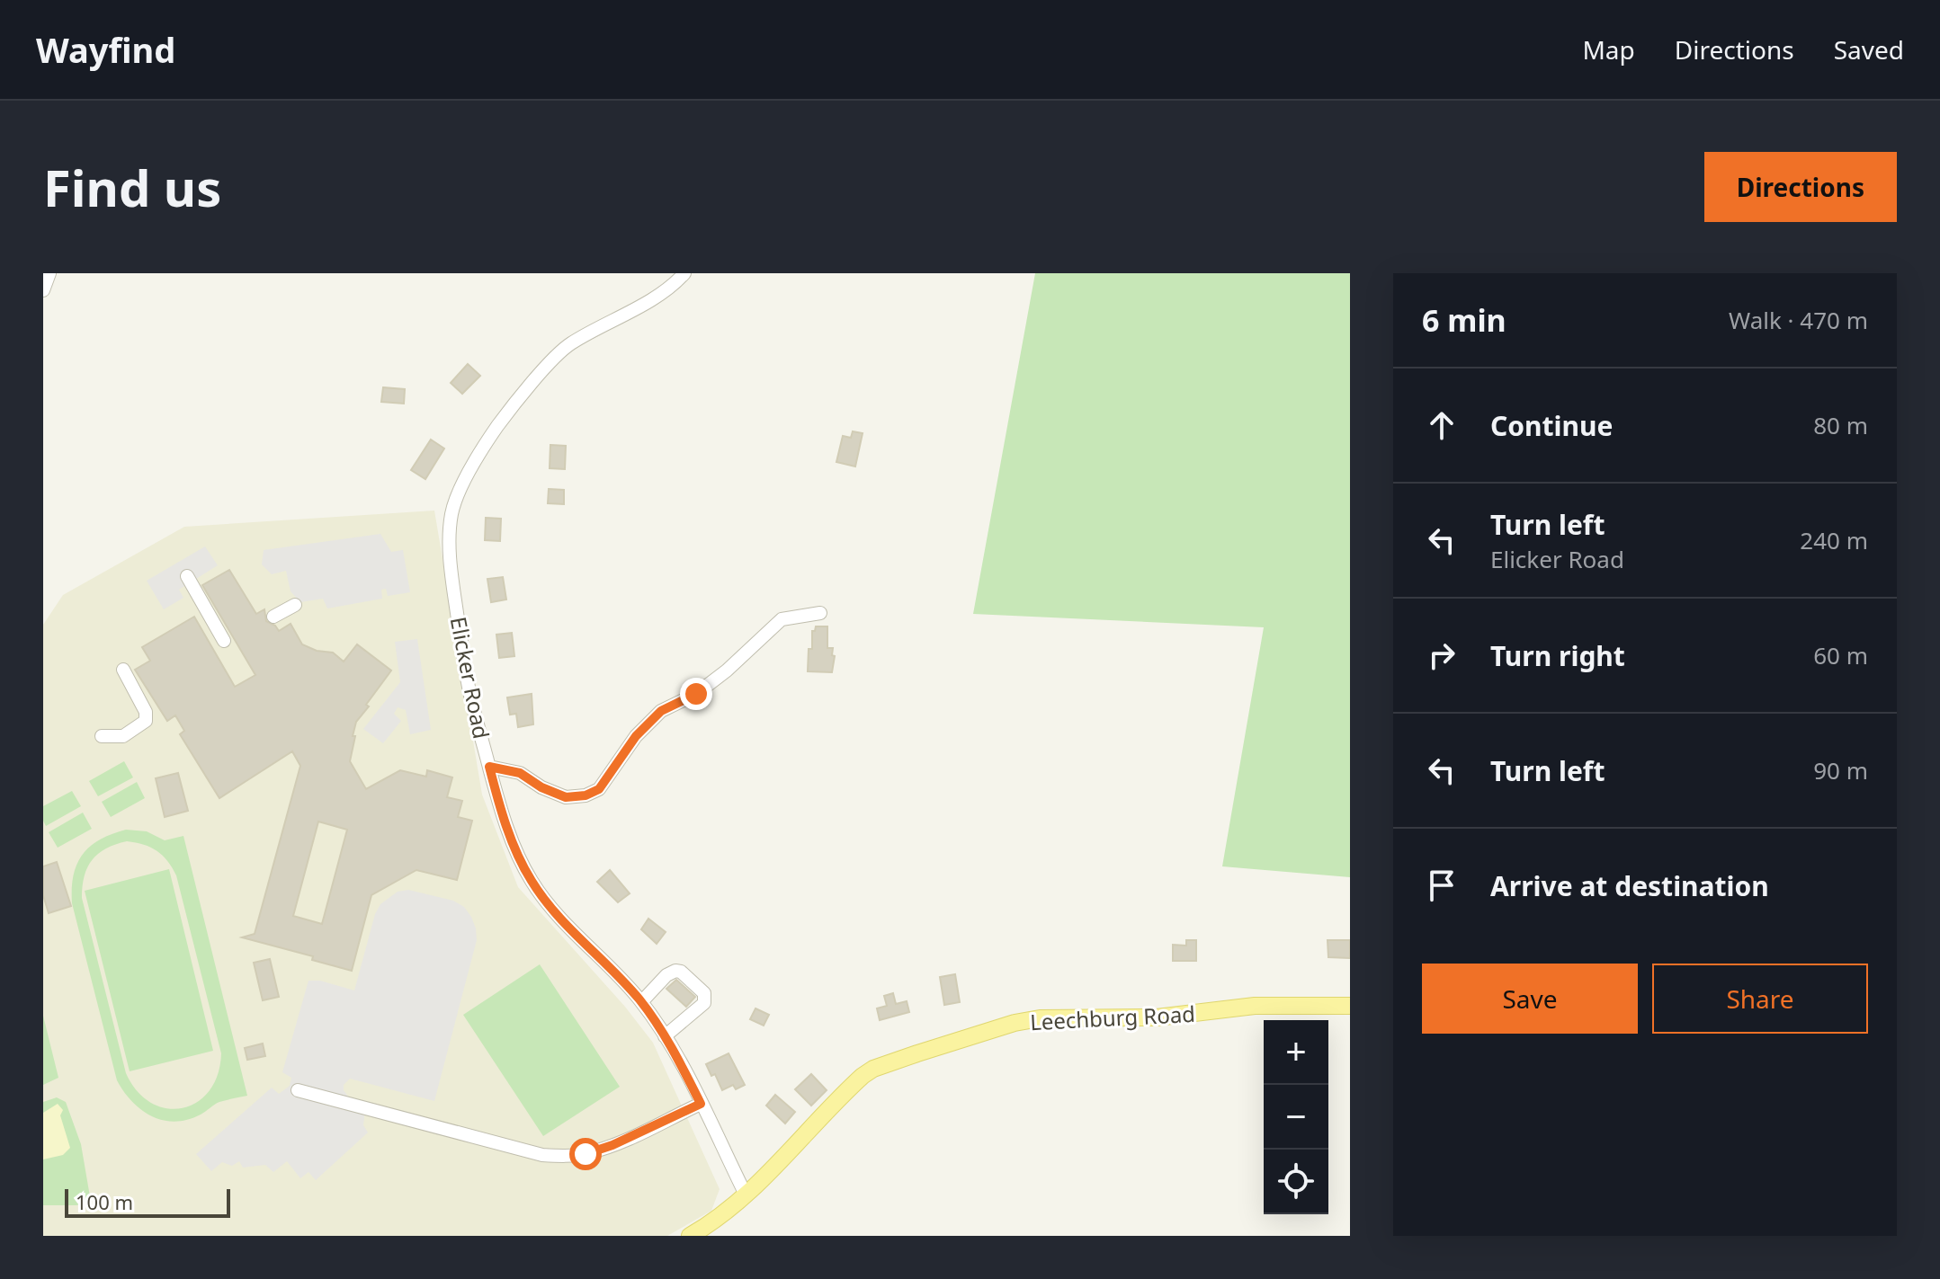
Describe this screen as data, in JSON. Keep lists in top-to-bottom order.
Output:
{
  "streets": {
    "main road": ["Leechburg Road"],
    "street": ["Elicker Road"]
  },
  "crossings": [
    ["Elicker Road", "Leechburg Road"]
  ],
  "scale_bar": "100 m",
  "page": {
    "header": "Wayfind",
    "nav": ["Map", "Directions", "Saved"],
    "buttons": [
      "Directions",
      ["Save", "Share"]
    ],
    "title": "Find us",
    "heading": ["6 min", "Walk · 470 m"],
    "list": [
      ["Continue", "80 m"],
      ["Turn left", "Elicker Road", "240 m"],
      ["Turn right", "60 m"],
      ["Turn left", "90 m"],
      "Arrive at destination"
    ],
    "map_buttons": ["+", "−"],
    "scale": "100 m"
  }
}
